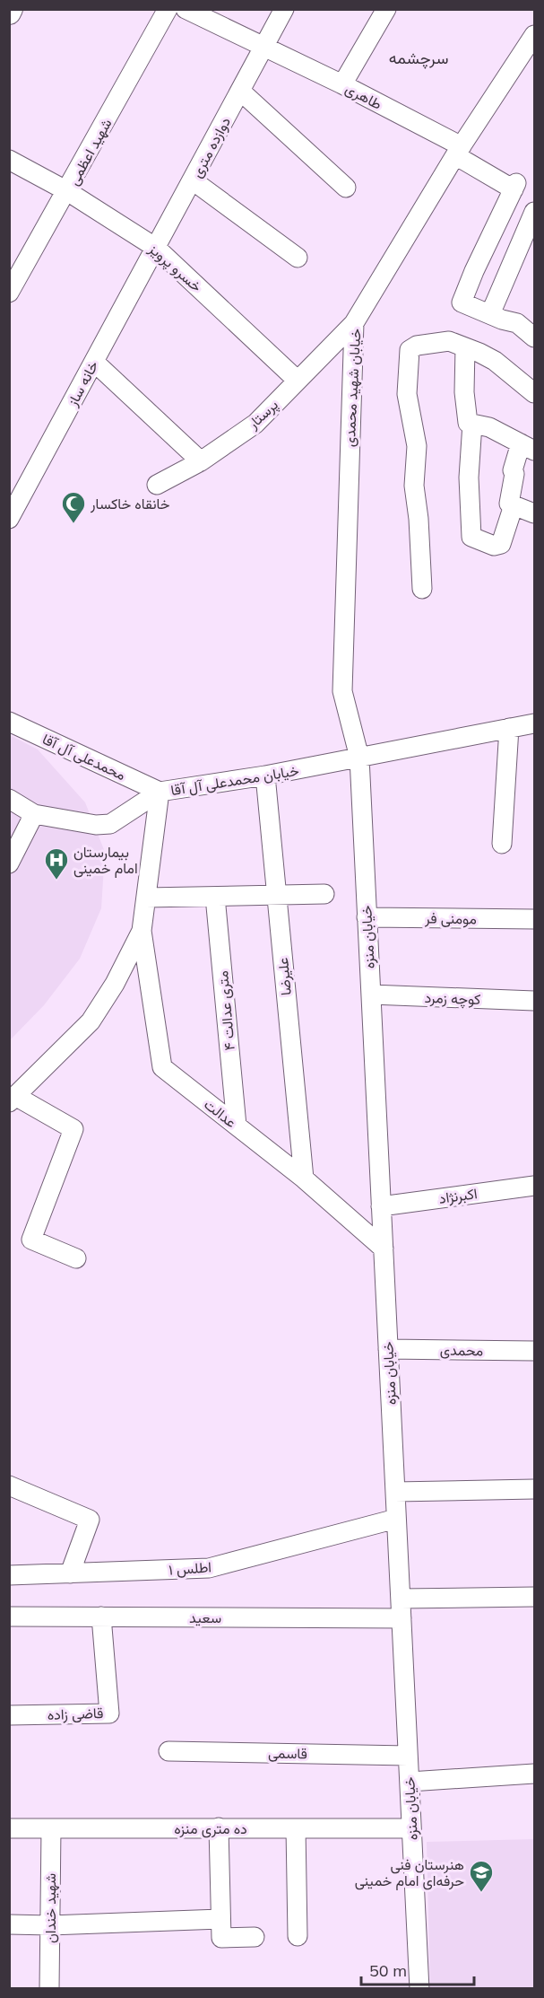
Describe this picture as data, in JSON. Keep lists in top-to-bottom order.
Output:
{
  "streets": {
    "street": [
      "طاهری",
      "دوازده متری",
      "شهید اعظمی",
      "خسرو پرویز",
      "خانه ساز",
      "خیابان شهید محمدی",
      "پرستار",
      "محمدعلی آل آقا",
      "خیابان محمدعلی آل آقا",
      "مومنی فر",
      "خیابان منزه",
      "علیرضا",
      "کوچه زمرد",
      "۴ متری عدالت",
      "عدالت",
      "اکبرنژاد",
      "محمدی",
      "اطلس ۱",
      "سعید",
      "قاضی زاده",
      "قاسمی",
      "ده متری منزه",
      "شهید خندان"
    ]
  },
  "crossings": [
    ["طاهری", "دوازده متری"],
    ["طاهری", "خیابان شهید محمدی"],
    ["دوازده متری", "خسرو پرویز"],
    ["دوازده متری", "خانه ساز"],
    ["شهید اعظمی", "خسرو پرویز"],
    ["خسرو پرویز", "خانه ساز"],
    ["خسرو پرویز", "پرستار"],
    ["خیابان شهید محمدی", "پرستار"],
    ["خیابان شهید محمدی", "خیابان محمدعلی آل آقا"],
    ["خیابان شهید محمدی", "خیابان منزه"],
    ["محمدعلی آل آقا", "خیابان محمدعلی آل آقا"],
    ["خیابان محمدعلی آل آقا", "خیابان منزه"],
    ["خیابان محمدعلی آل آقا", "علیرضا"],
    ["خیابان محمدعلی آل آقا", "عدالت"],
    ["مومنی فر", "خیابان منزه"],
    ["خیابان منزه", "کوچه زمرد"],
    ["خیابان منزه", "عدالت"],
    ["خیابان منزه", "اکبرنژاد"],
    ["خیابان منزه", "محمدی"],
    ["خیابان منزه", "اطلس ۱"],
    ["خیابان منزه", "سعید"],
    ["خیابان منزه", "قاسمی"],
    ["خیابان منزه", "ده متری منزه"],
    ["علیرضا", "عدالت"],
    ["۴ متری عدالت", "عدالت"],
    ["سعید", "قاضی زاده"],
    ["ده متری منزه", "شهید خندان"]
  ],
  "districts": ["سرچشمه"],
  "places": {
    "mosque": ["خانقاه خاکسار"],
    "hospital": ["بیمارستان امام خمینی"],
    "school or university": ["هنرستان فنی حرفه‌ای امام خمینی"]
  },
  "scale_bar": "50 m"
}
